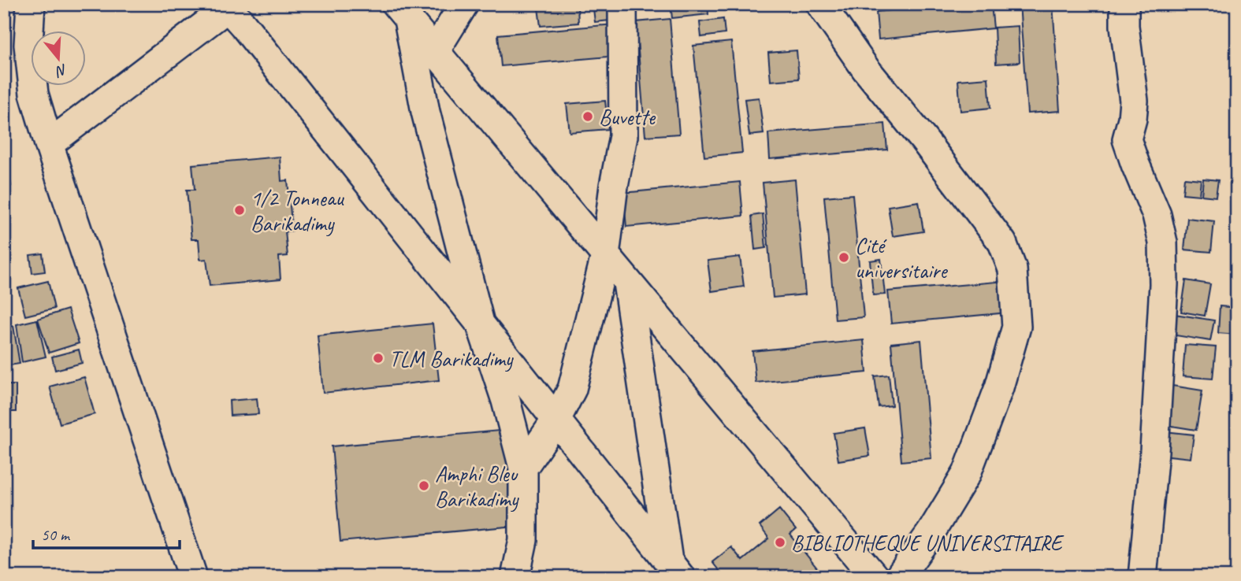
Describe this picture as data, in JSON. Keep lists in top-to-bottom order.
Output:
{
  "places": [
    "Buvette",
    "1/2 Tonneau Barikadimy",
    "Cité universitaire",
    "TLM Barikadimy",
    "Amphi Bleu Barikadimy",
    "BIBLIOTHEQUE UNIVERSITAIRE"
  ],
  "scale_bar": "50 m",
  "north": "bottom"
}
